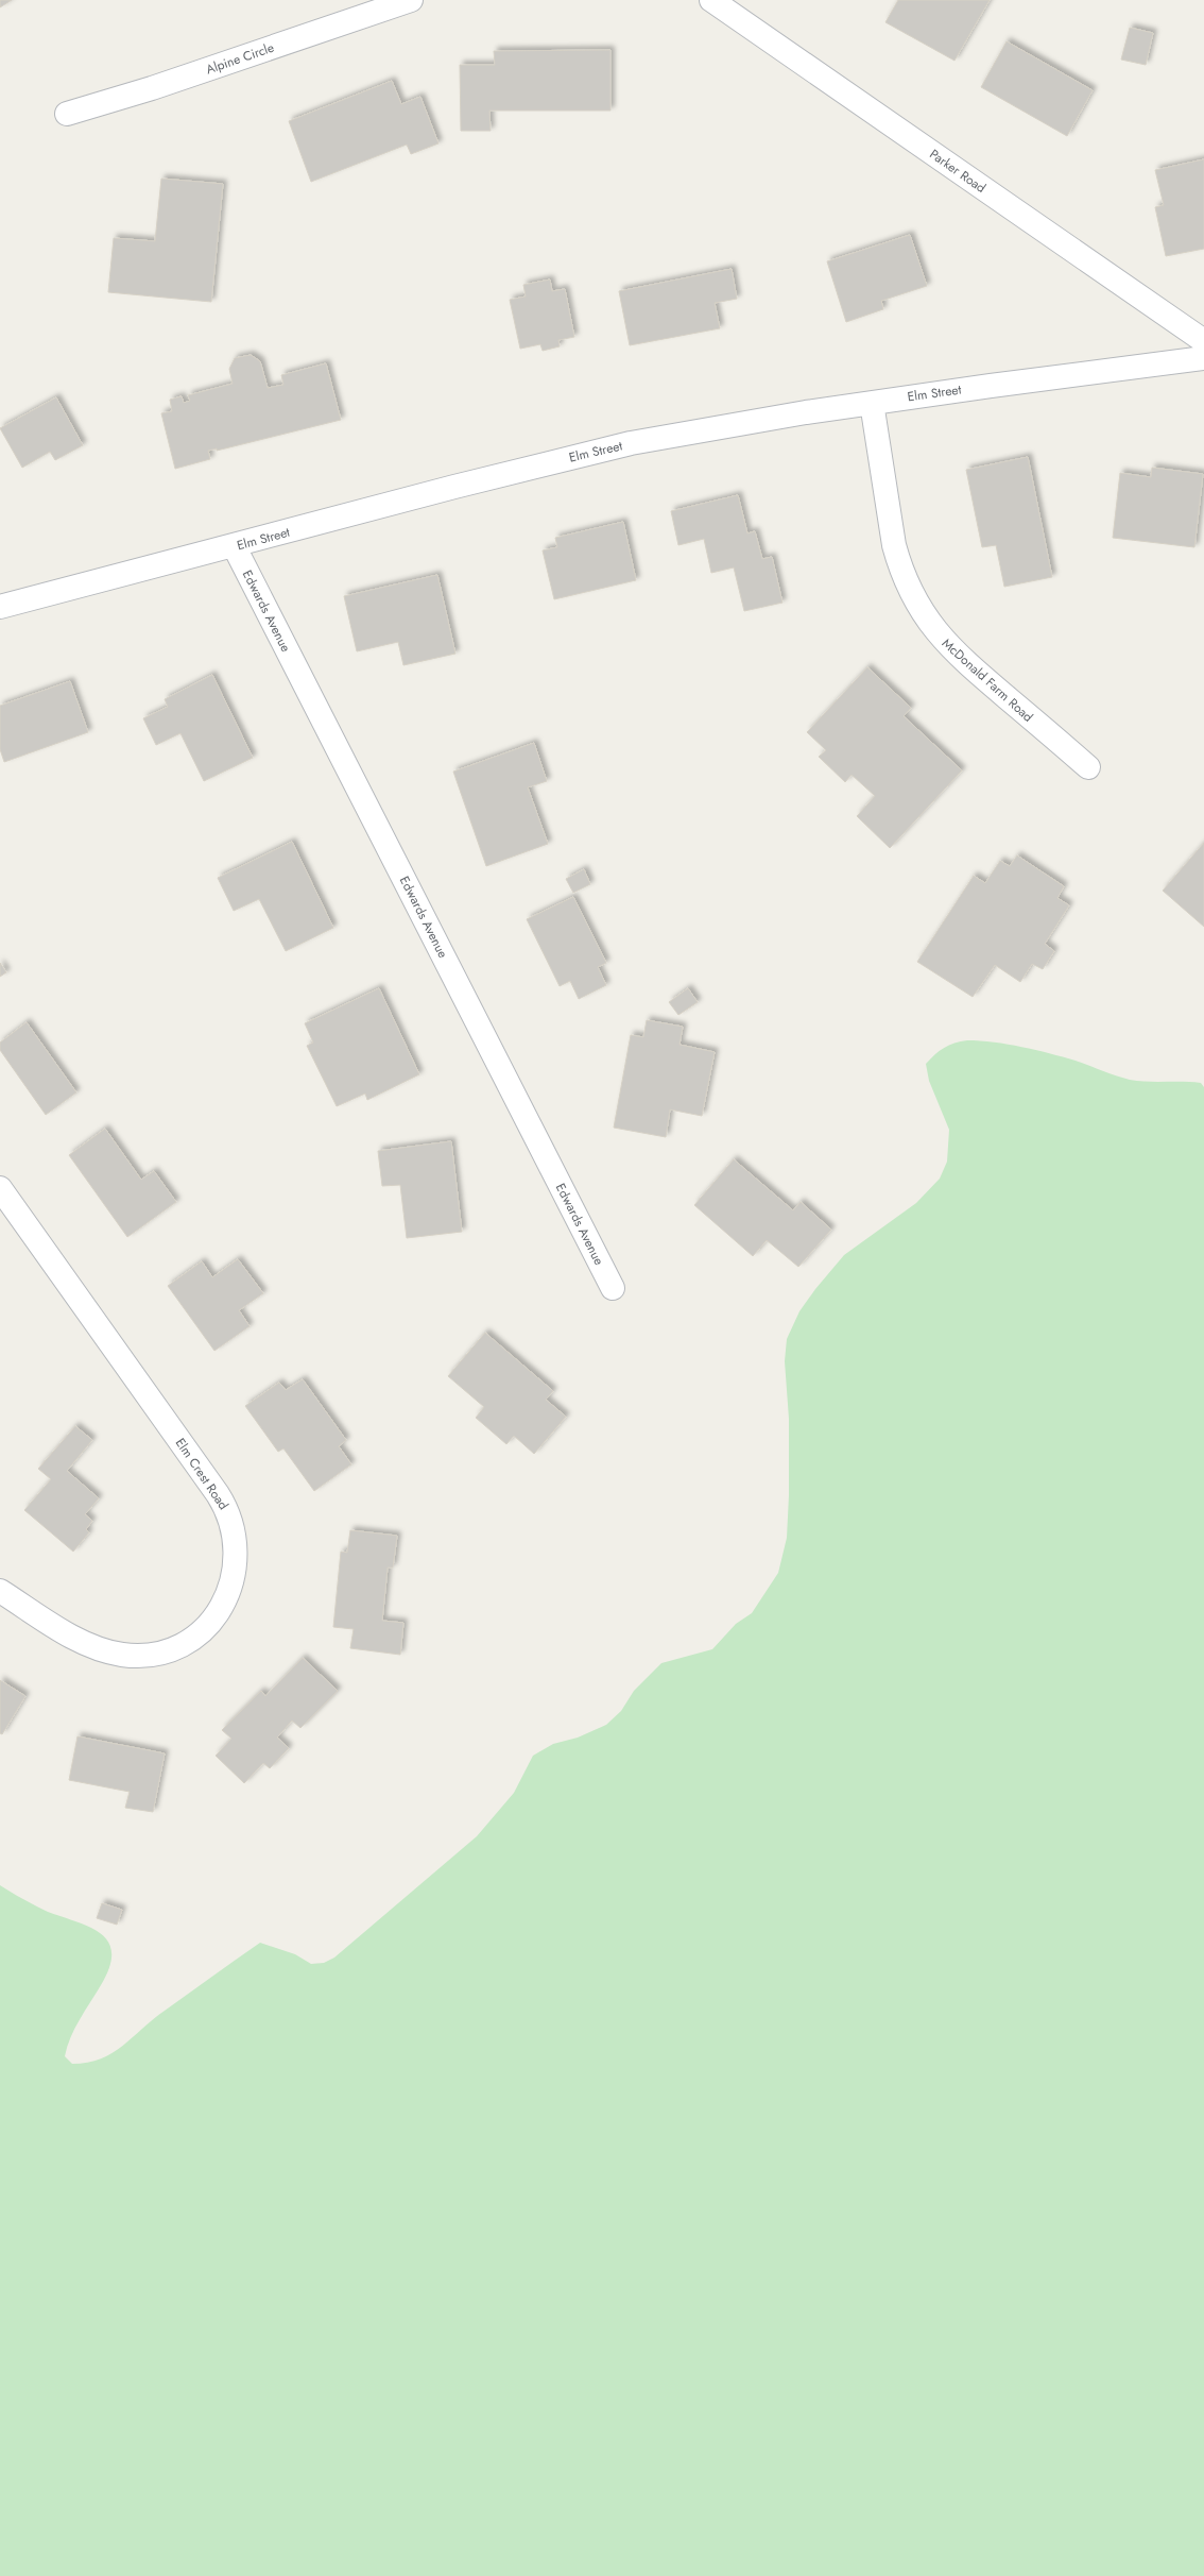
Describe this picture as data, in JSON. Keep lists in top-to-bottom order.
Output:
{
  "streets": {
    "street": [
      "Alpine Circle",
      "Parker Road",
      "Elm Street",
      "Edwards Avenue",
      "McDonald Farm Road",
      "Elm Crest Road"
    ]
  },
  "crossings": [
    ["Elm Street", "Edwards Avenue"],
    ["Elm Street", "McDonald Farm Road"]
  ]
}
